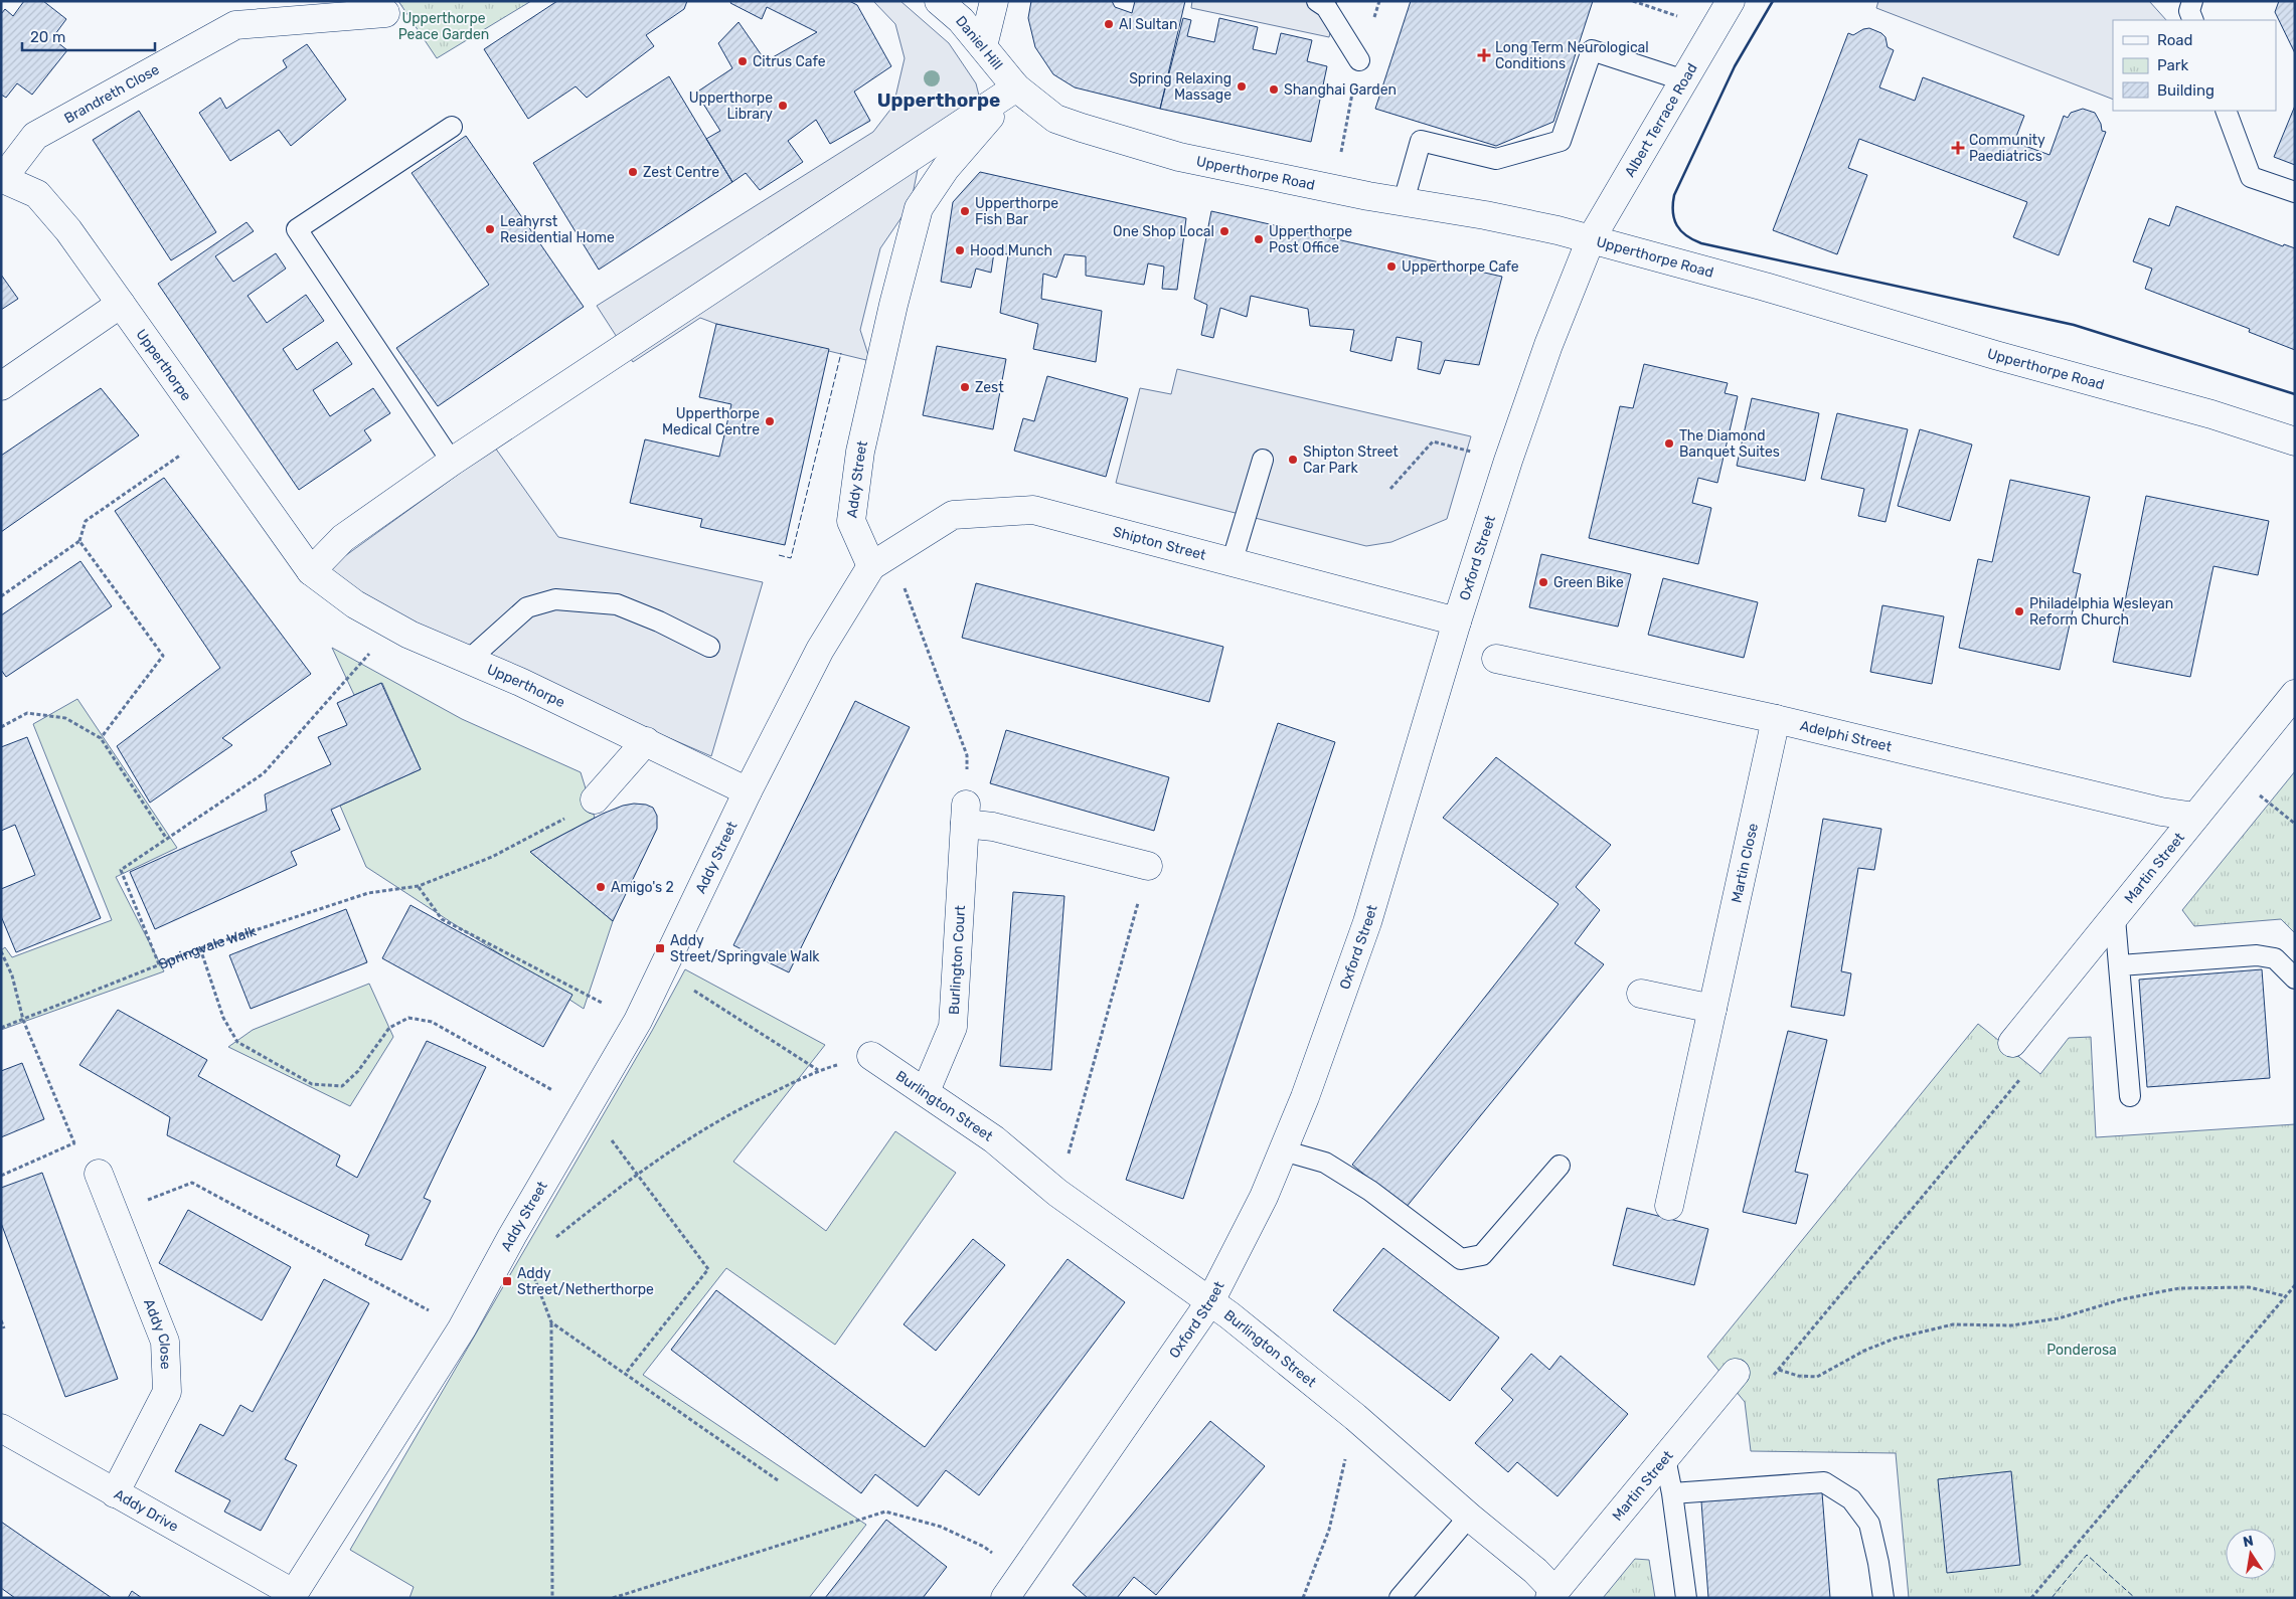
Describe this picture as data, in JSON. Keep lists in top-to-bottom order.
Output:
{
  "streets": {
    "street": [
      "Daniel Hill",
      "Brandreth Close",
      "Albert Terrace Road",
      "Upperthorpe Road",
      "Upperthorpe",
      "Addy Street",
      "Shipton Street",
      "Oxford Street",
      "Adelphi Street",
      "Martin Close",
      "Martin Street",
      "Burlington Court",
      "Burlington Street",
      "Addy Close",
      "Addy Drive"
    ],
    "path": ["Springvale Walk"]
  },
  "crossings": [
    ["Daniel Hill", "Upperthorpe Road"],
    ["Daniel Hill", "Addy Street"],
    ["Brandreth Close", "Upperthorpe"],
    ["Albert Terrace Road", "Upperthorpe Road"],
    ["Albert Terrace Road", "Oxford Street"],
    ["Upperthorpe Road", "Addy Street"],
    ["Upperthorpe Road", "Oxford Street"],
    ["Upperthorpe", "Addy Street"],
    ["Addy Street", "Shipton Street"],
    ["Addy Street", "Addy Drive"],
    ["Shipton Street", "Oxford Street"],
    ["Oxford Street", "Burlington Street"],
    ["Adelphi Street", "Martin Close"],
    ["Adelphi Street", "Martin Street"],
    ["Martin Street", "Burlington Street"],
    ["Burlington Court", "Burlington Street"],
    ["Addy Close", "Addy Drive"]
  ],
  "districts": ["Upperthorpe"],
  "parks": ["Upperthorpe Peace Garden", "Ponderosa"],
  "places": {
    "other": [
      "Al Sultan",
      "Citrus Cafe",
      "Spring Relaxing Massage",
      "Shanghai Garden",
      "Upperthorpe Library",
      "Zest Centre",
      "Upperthorpe Fish Bar",
      "Leahyrst Residential Home",
      "One Shop Local",
      "Upperthorpe Post Office",
      "Hood Munch",
      "Upperthorpe Cafe",
      "Zest",
      "Upperthorpe Medical Centre",
      "The Diamond Banquet Suites",
      "Shipton Street Car Park",
      "Green Bike",
      "Philadelphia Wesleyan Reform Church",
      "Amigo's 2"
    ],
    "health": ["Long Term Neurological Conditions", "Community Paediatrics"],
    "transit": ["Addy Street/Springvale Walk", "Addy Street/Netherthorpe"]
  },
  "legend": ["Road", "Park", "Building"],
  "scale_bar": "20 m",
  "north": "top"
}
